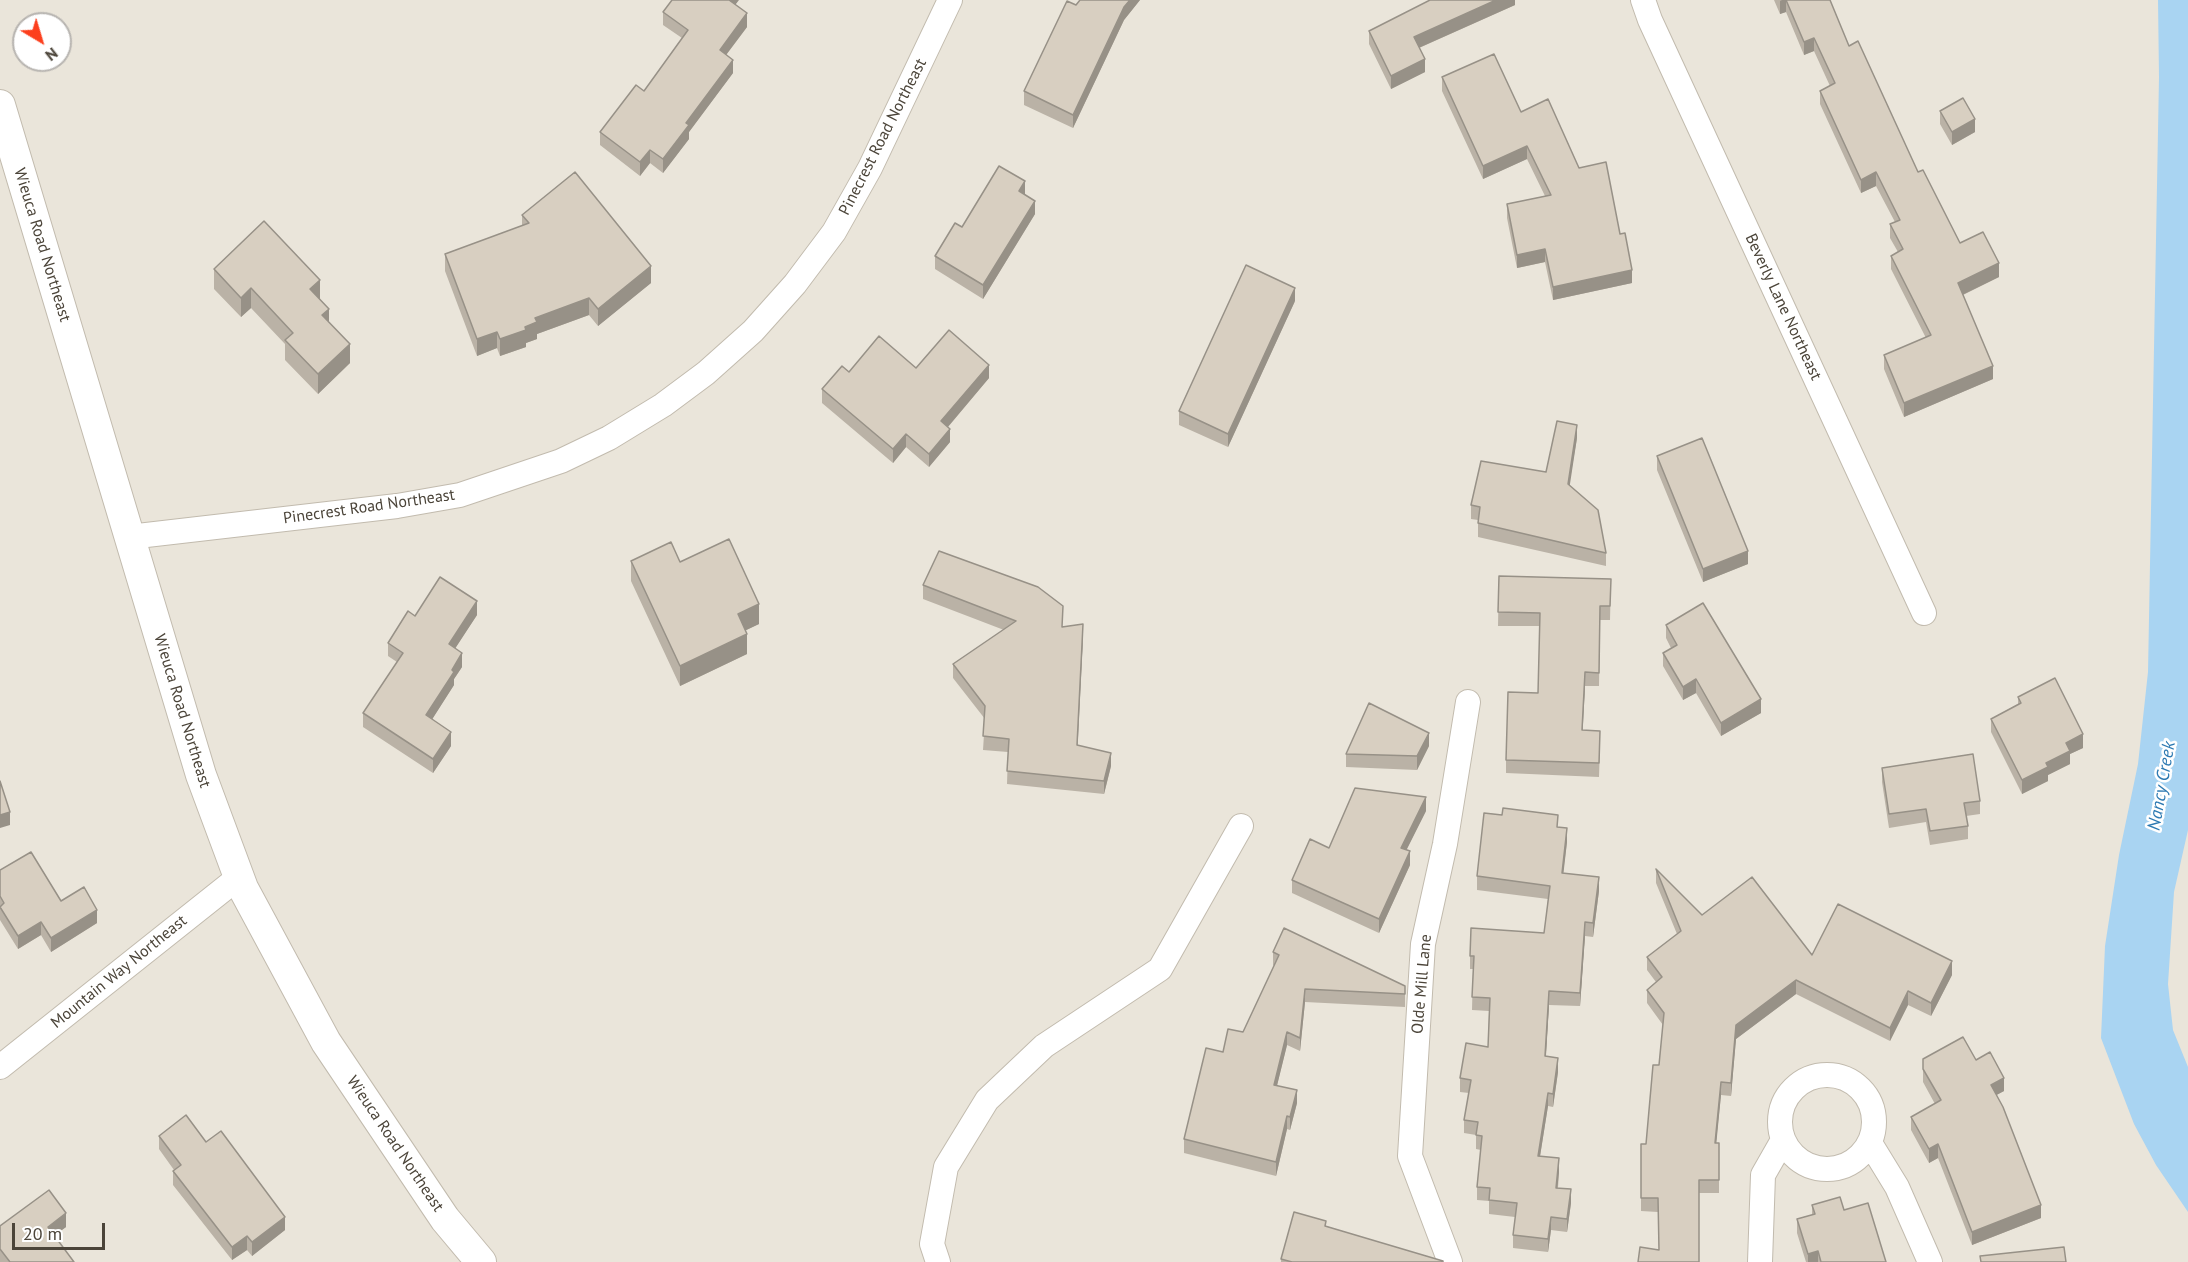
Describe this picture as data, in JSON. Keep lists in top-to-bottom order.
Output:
{
  "streets": {
    "street": [
      "Pinecrest Road Northeast",
      "Wieuca Road Northeast",
      "Beverly Lane Northeast",
      "Mountain Way Northeast",
      "Olde Mill Lane"
    ]
  },
  "crossings": [
    ["Pinecrest Road Northeast", "Wieuca Road Northeast"],
    ["Wieuca Road Northeast", "Mountain Way Northeast"]
  ],
  "water": ["Nancy Creek"],
  "scale_bar": "20 m",
  "north": "bottom right"
}
